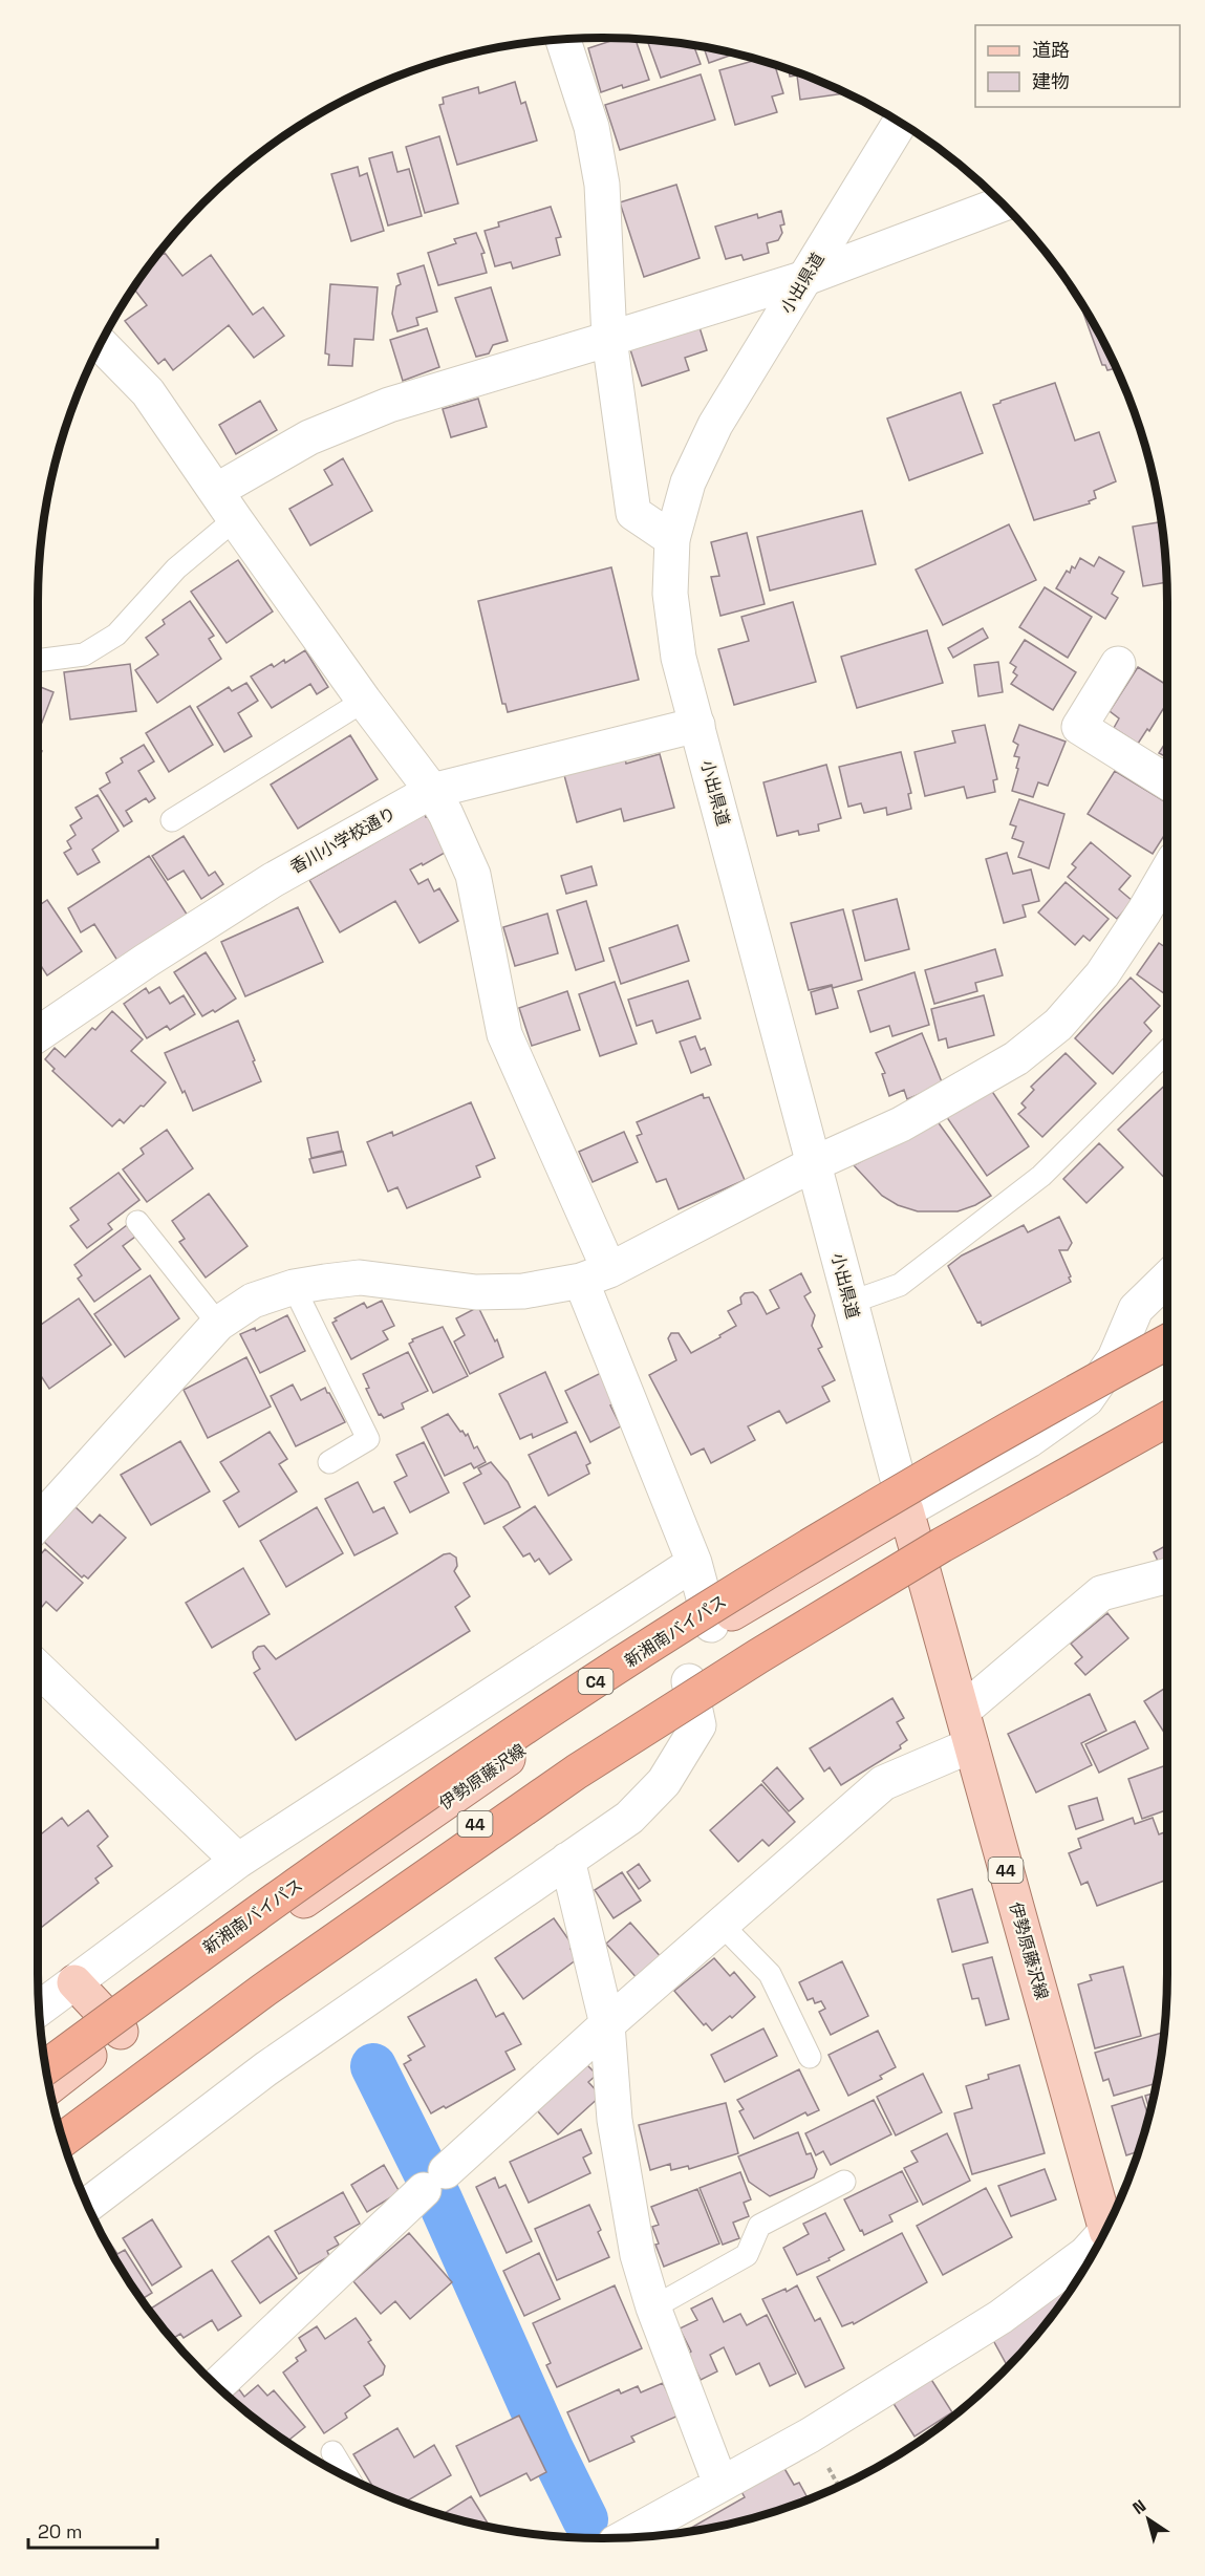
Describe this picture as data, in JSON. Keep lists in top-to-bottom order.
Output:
{
  "streets": {
    "highway": ["新湘南バイパス", "C4"],
    "main road": ["伊勢原藤沢線", "44"],
    "street": ["小出県道", "香川小学校通り"]
  },
  "crossings": [
    ["小出県道", "香川小学校通り"],
    ["小出県道", "伊勢原藤沢線"]
  ],
  "legend": ["道路", "建物"],
  "scale_bar": "20 m",
  "north": "top left"
}
